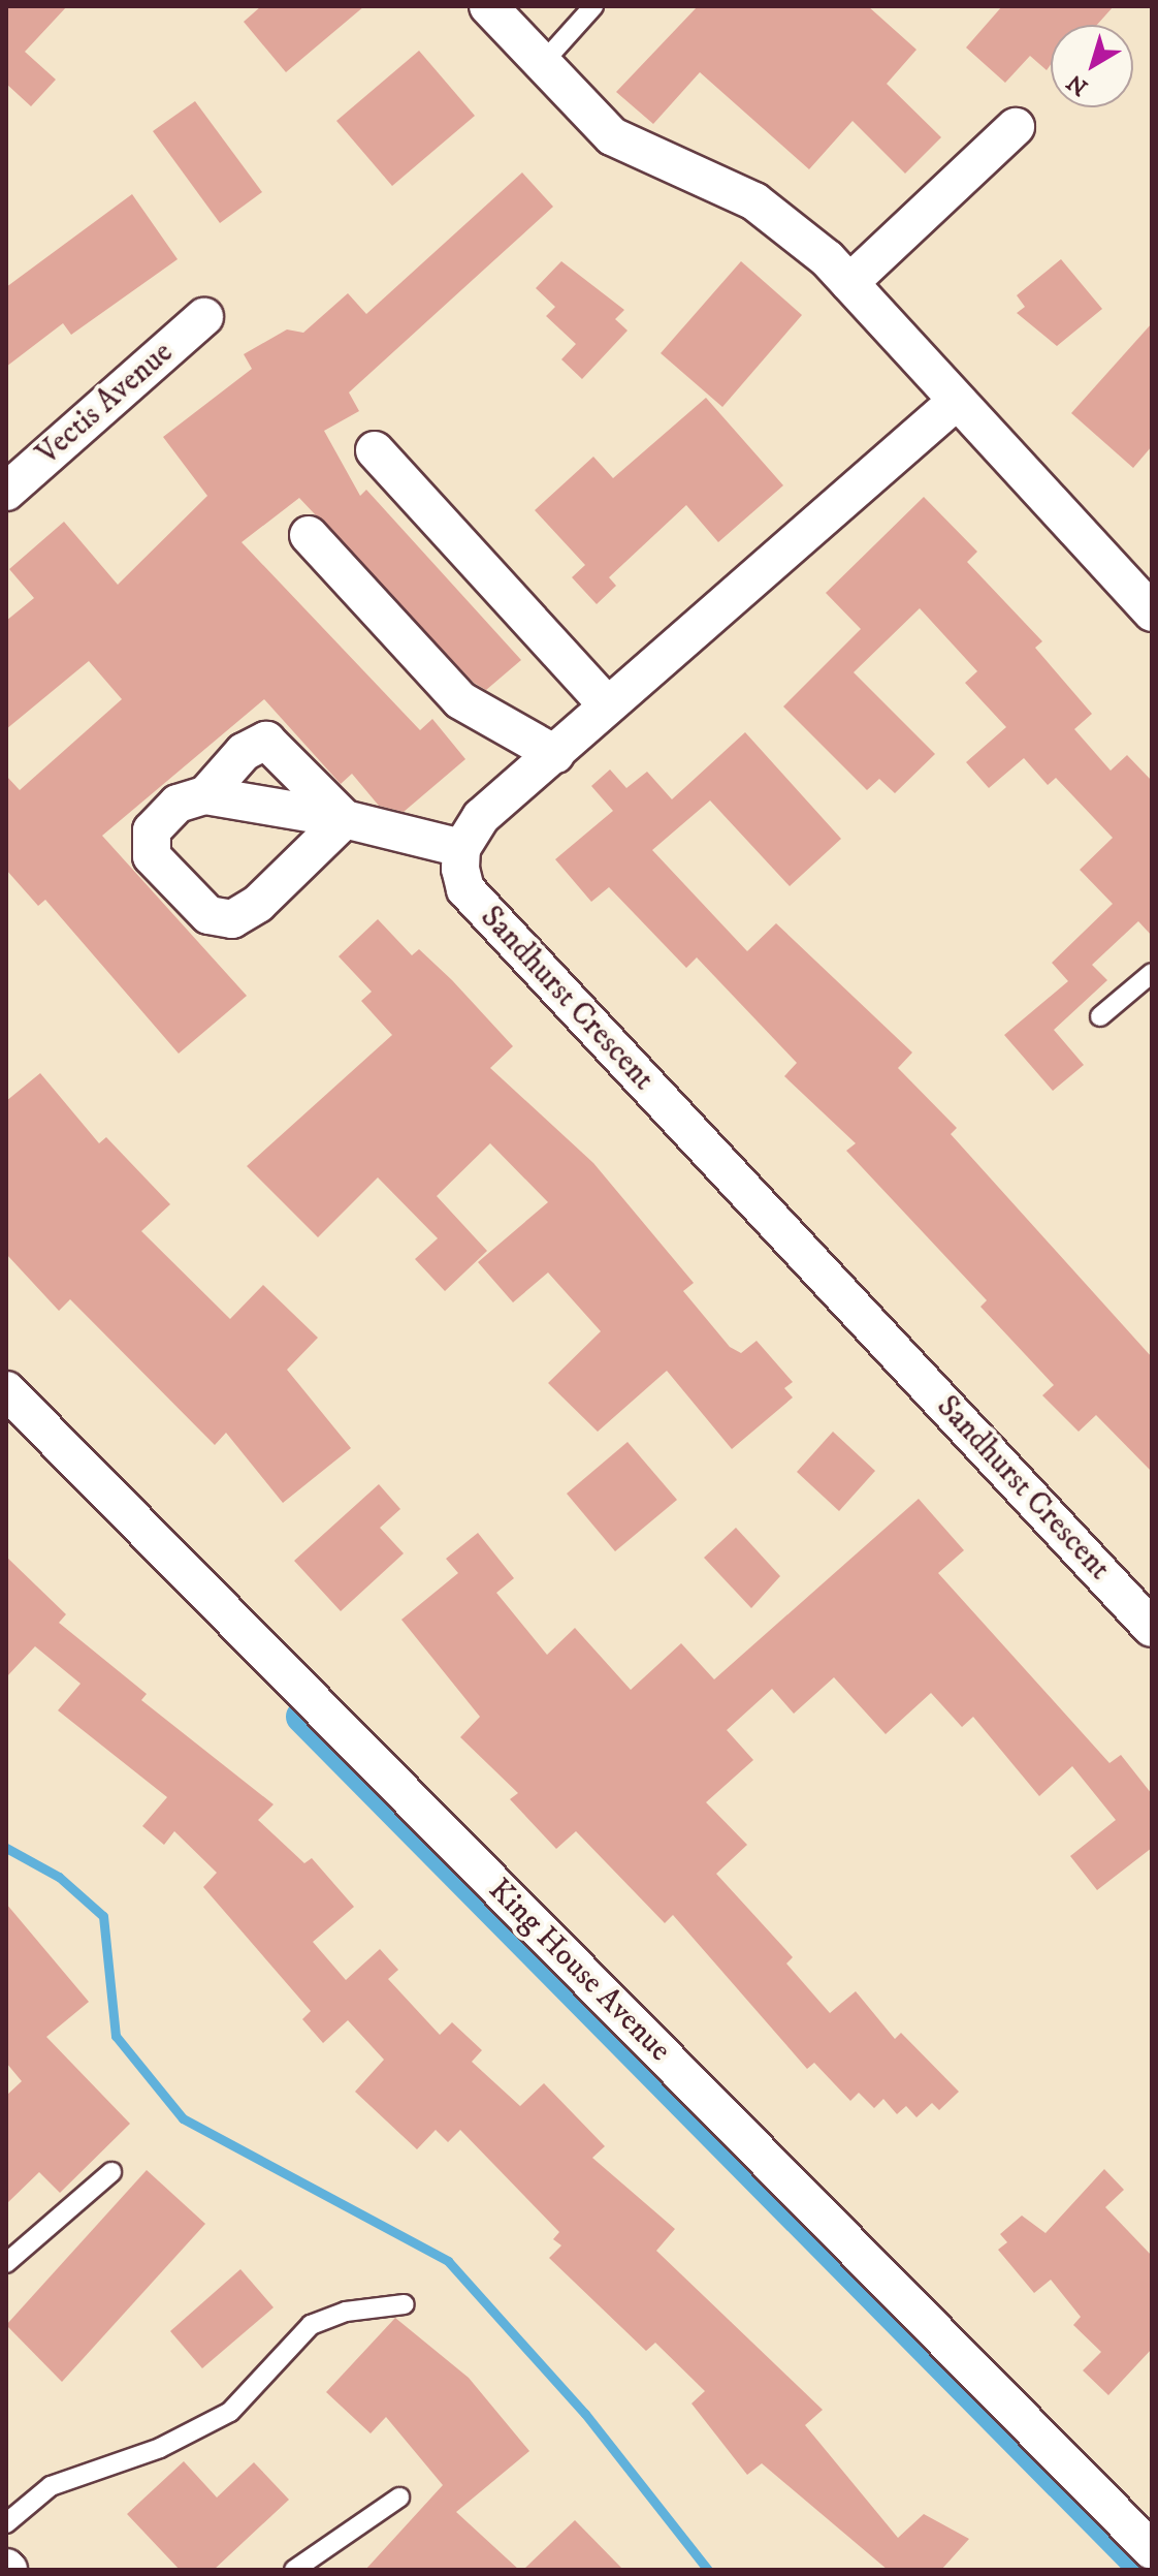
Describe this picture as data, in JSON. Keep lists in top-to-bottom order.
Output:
{
  "streets": {
    "street": ["Vectis Avenue", "Sandhurst Crescent", "King House Avenue"]
  },
  "north": "bottom left"
}
